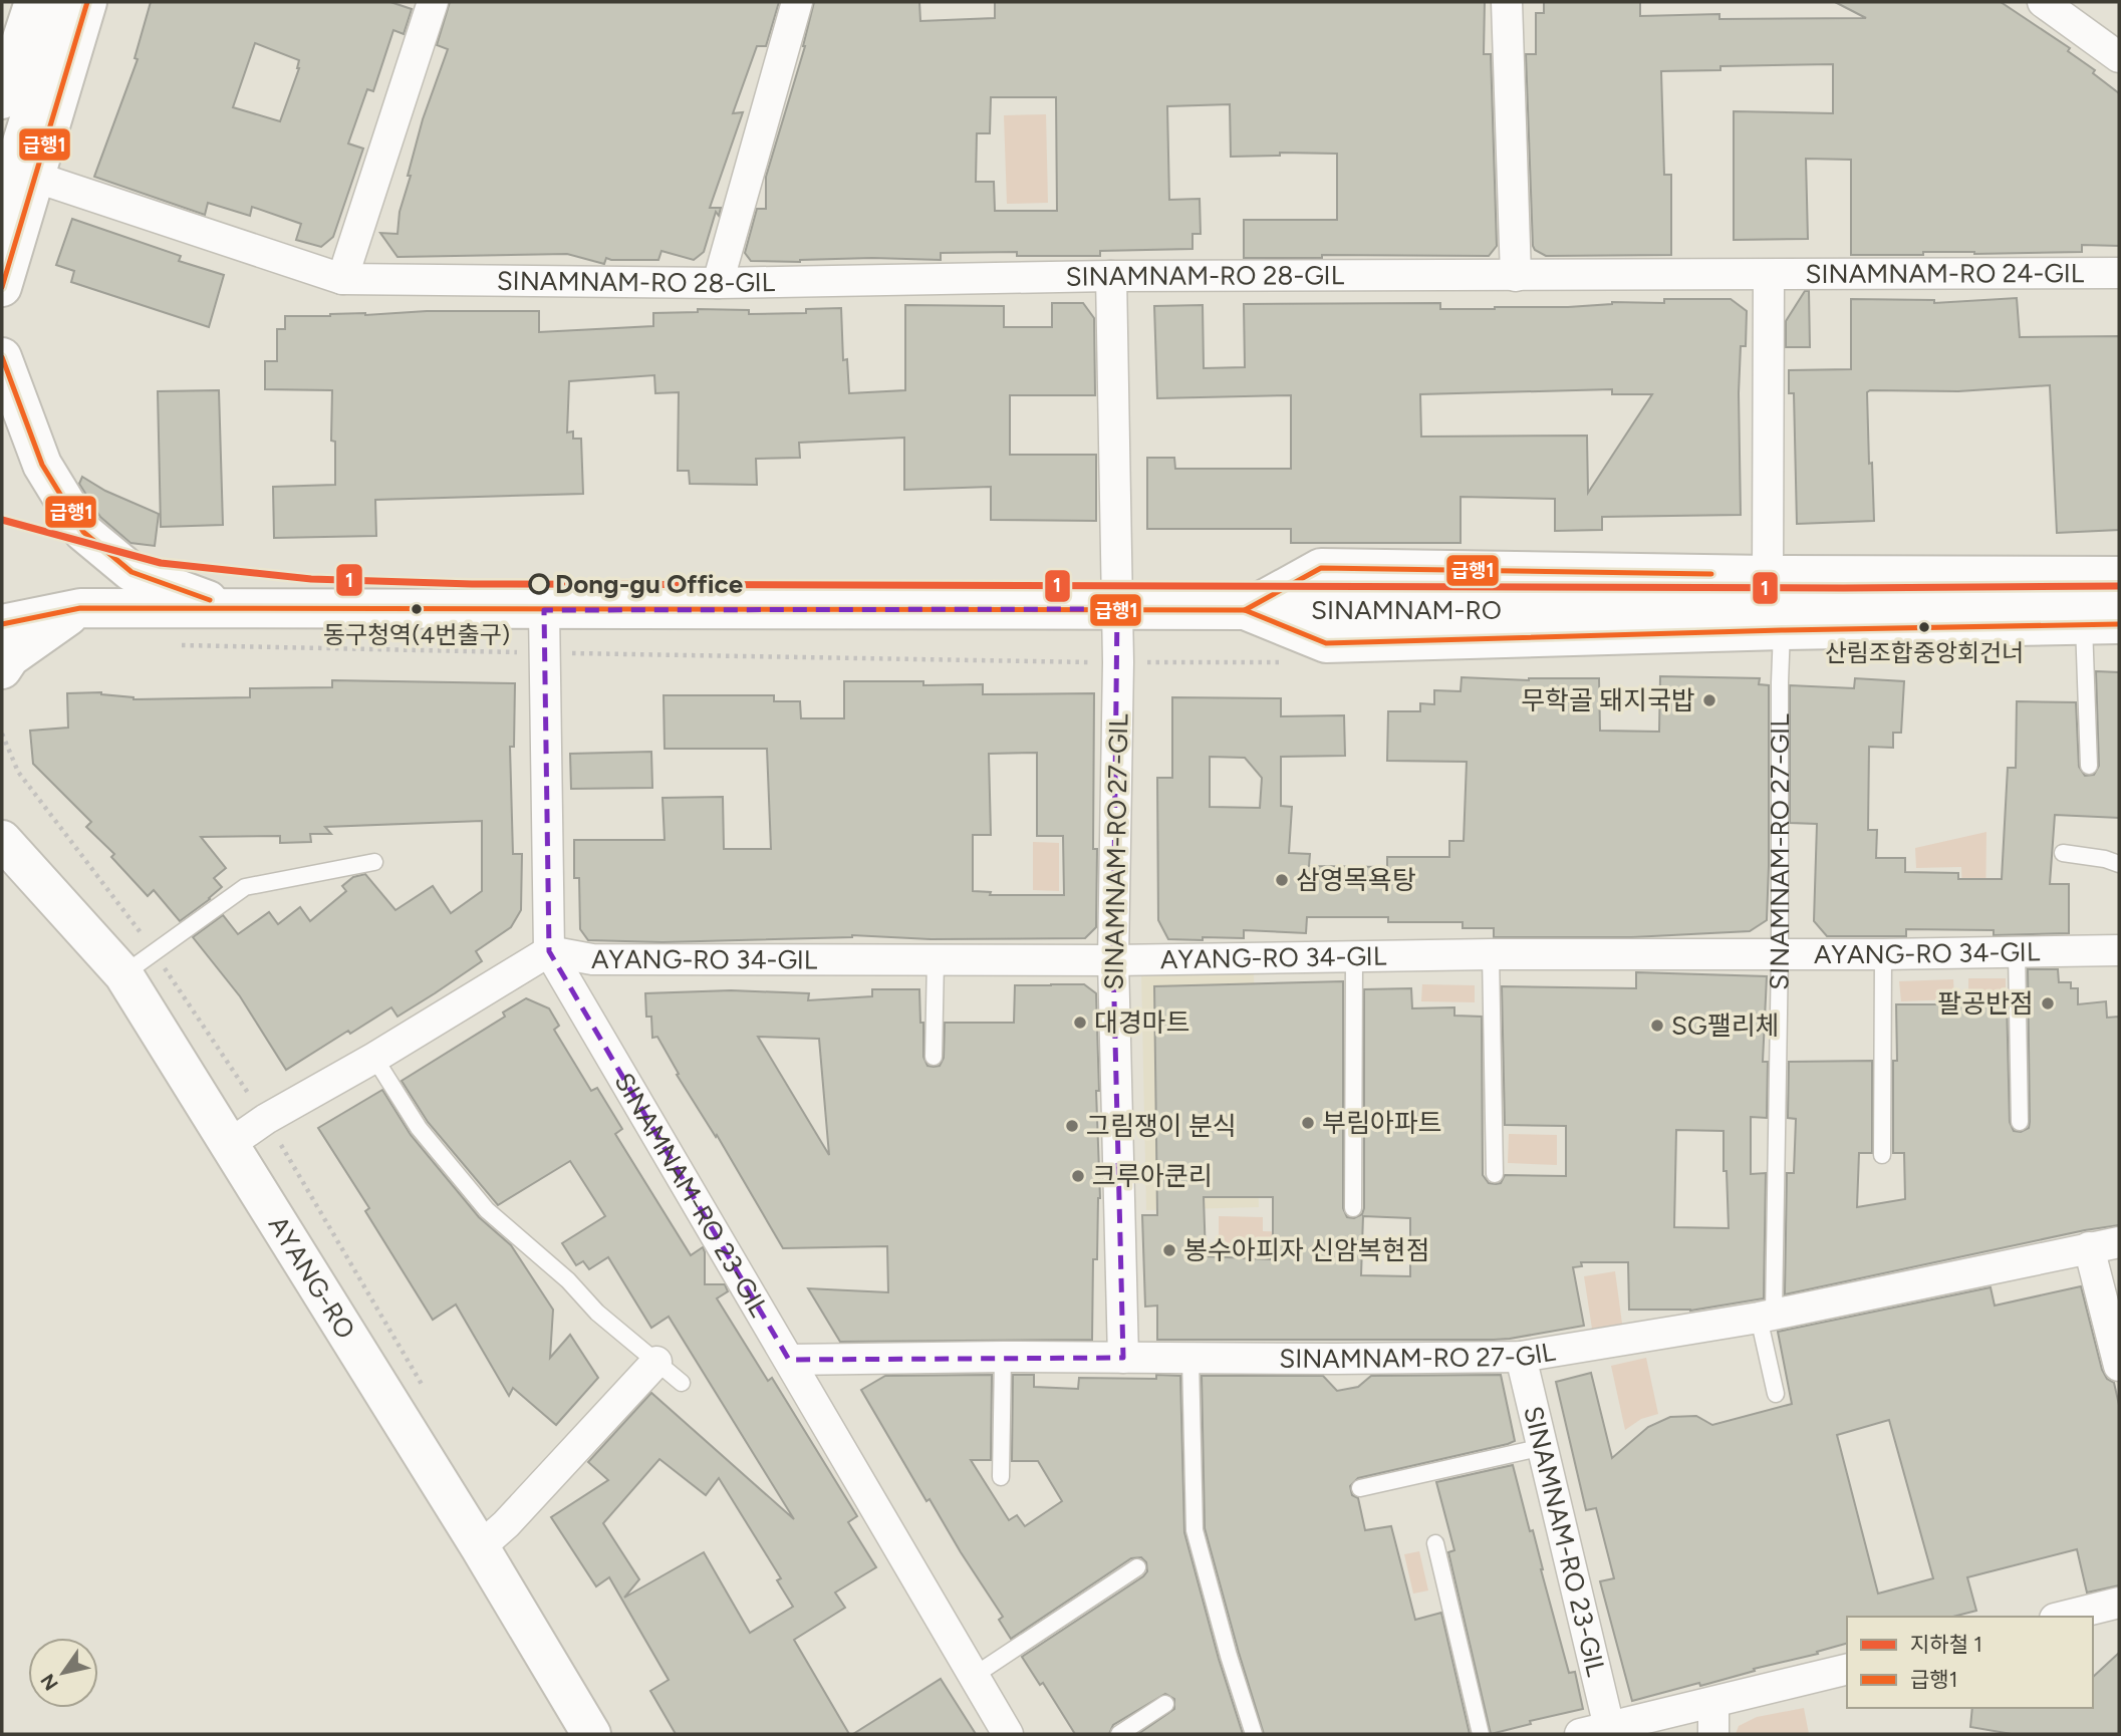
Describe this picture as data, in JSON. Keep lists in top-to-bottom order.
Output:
{
  "streets": {
    "main road": ["SINAMNAM-RO", "AYANG-RO"],
    "street": [
      "SINAMNAM-RO 24-GIL",
      "SINAMNAM-RO 28-GIL",
      "SINAMNAM-RO 27-GIL",
      "AYANG-RO 34-GIL",
      "SINAMNAM-RO 23-GIL"
    ]
  },
  "crossings": [
    ["SINAMNAM-RO 24-GIL", "SINAMNAM-RO 28-GIL"],
    ["SINAMNAM-RO 28-GIL", "SINAMNAM-RO 27-GIL"],
    ["SINAMNAM-RO", "SINAMNAM-RO 27-GIL"],
    ["SINAMNAM-RO", "SINAMNAM-RO 23-GIL"],
    ["SINAMNAM-RO 27-GIL", "AYANG-RO 34-GIL"],
    ["SINAMNAM-RO 27-GIL", "SINAMNAM-RO 23-GIL"],
    ["AYANG-RO 34-GIL", "SINAMNAM-RO 23-GIL"]
  ],
  "places": [
    "Dong-gu Office",
    "동구청역(4번출구)",
    "산림조합중앙회건너",
    "무학골 돼지국밥",
    "삼영목욕탕",
    "팔공반점",
    "대경마트",
    "SG팰리체",
    "부림아파트",
    "그림쟁이 분식",
    "크루아쿤리",
    "봉수아피자 신암복현점"
  ],
  "lines": ["transit line 급행1", "metro line 1"],
  "legend": ["지하철 1", "급행1"],
  "north": "bottom left"
}
